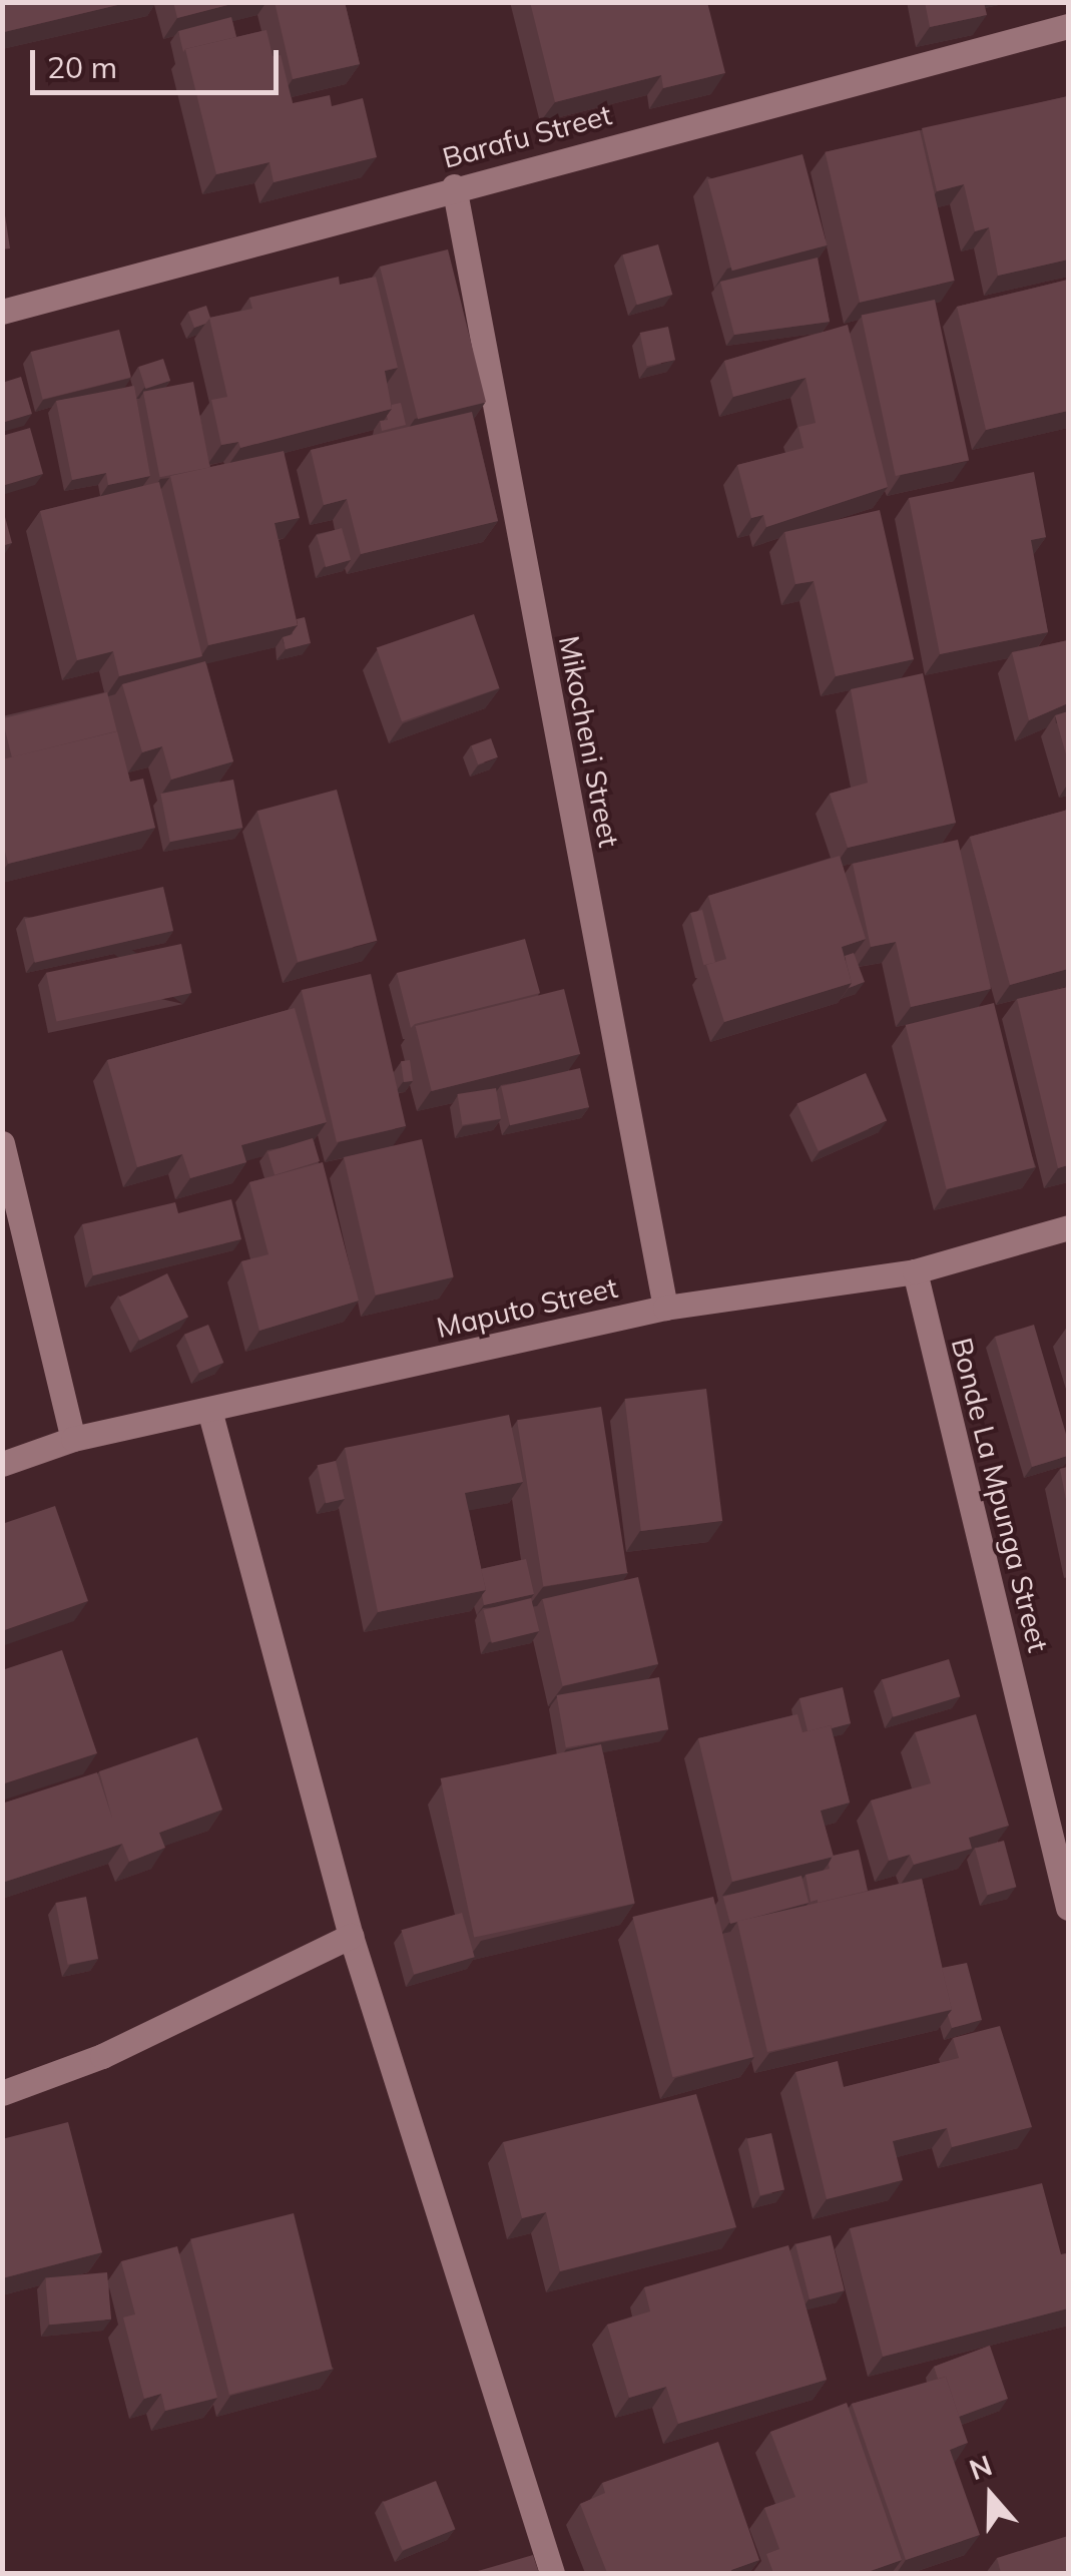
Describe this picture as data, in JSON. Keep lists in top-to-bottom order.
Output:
{
  "streets": {
    "street": [
      "Barafu Street",
      "Mikocheni Street",
      "Maputo Street",
      "Bonde La Mpunga Street"
    ]
  },
  "crossings": [
    ["Barafu Street", "Mikocheni Street"],
    ["Mikocheni Street", "Maputo Street"],
    ["Maputo Street", "Bonde La Mpunga Street"]
  ],
  "scale_bar": "20 m",
  "north": "top"
}
